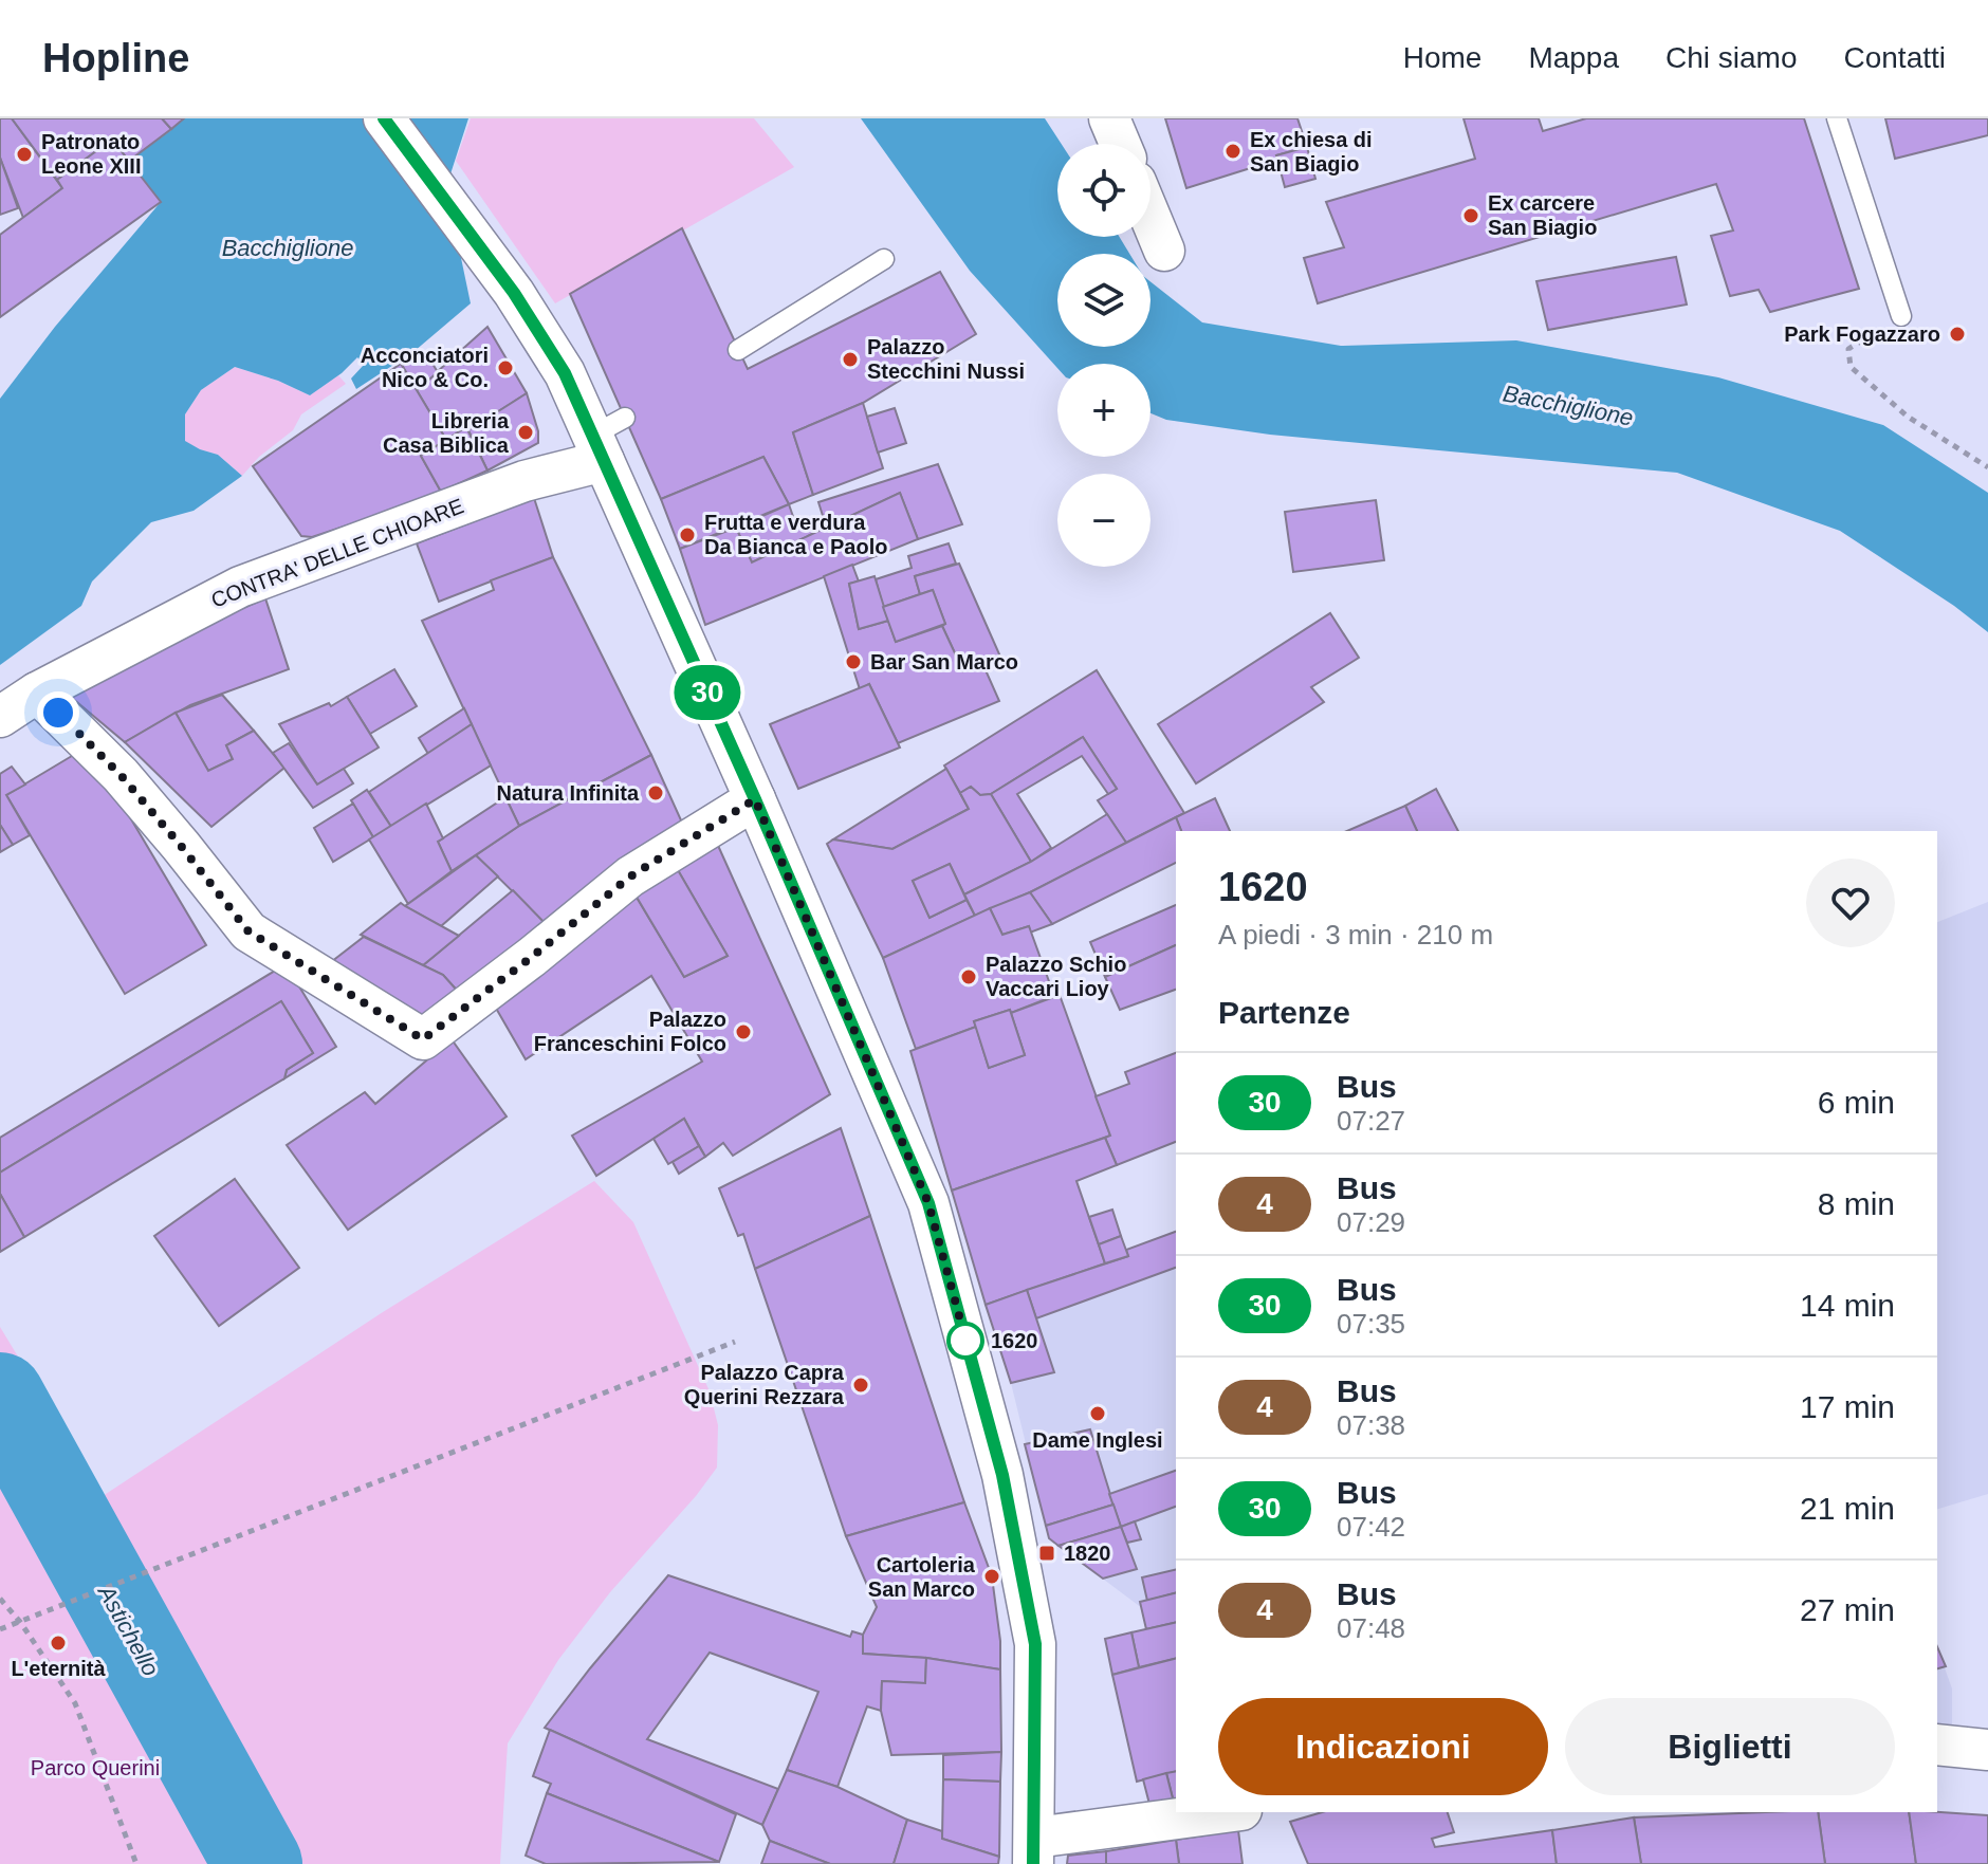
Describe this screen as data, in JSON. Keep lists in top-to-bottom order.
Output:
{
  "streets": {
    "street": ["CONTRA' DELLE CHIOARE"]
  },
  "water": ["Bacchiglione", "Astichello"],
  "parks": ["Parco Querini"],
  "places": {
    "other": [
      "Ex chiesa di San Biagio",
      "Patronato Leone XIII",
      "Ex carcere San Biagio",
      "Park Fogazzaro",
      "Palazzo Stecchini Nussi",
      "Acconciatori Nico & Co.",
      "Libreria Casa Biblica",
      "Frutta e verdura Da Bianca e Paolo",
      "Bar San Marco",
      "Natura Infinita",
      "Palazzo Schio Vaccari Lioy",
      "Palazzo Franceschini Folco",
      "1620",
      "Palazzo Capra Querini Rezzara",
      "Dame Inglesi",
      "Cartoleria San Marco",
      "L'eternità"
    ],
    "transit": ["1820"]
  },
  "lines": ["bus line 30"],
  "page": {
    "header": "Hopline",
    "nav": [
      "Home",
      "Mappa",
      "Chi siamo",
      "Contatti"
    ],
    "on_map": "30",
    "map_buttons": ["+", "−"],
    "heading": [
      ["1620", "A piedi · 3 min · 210 m"],
      "Partenze"
    ],
    "list": [
      {
        "mark": "30",
        "name": "Bus",
        "note": "07:27",
        "value": "6 min"
      },
      {
        "mark": "4",
        "name": "Bus",
        "note": "07:29",
        "value": "8 min"
      },
      {
        "mark": "30",
        "name": "Bus",
        "note": "07:35",
        "value": "14 min"
      },
      {
        "mark": "4",
        "name": "Bus",
        "note": "07:38",
        "value": "17 min"
      },
      {
        "mark": "30",
        "name": "Bus",
        "note": "07:42",
        "value": "21 min"
      },
      {
        "mark": "4",
        "name": "Bus",
        "note": "07:48",
        "value": "27 min"
      }
    ],
    "buttons": ["Indicazioni", "Biglietti"]
  }
}
